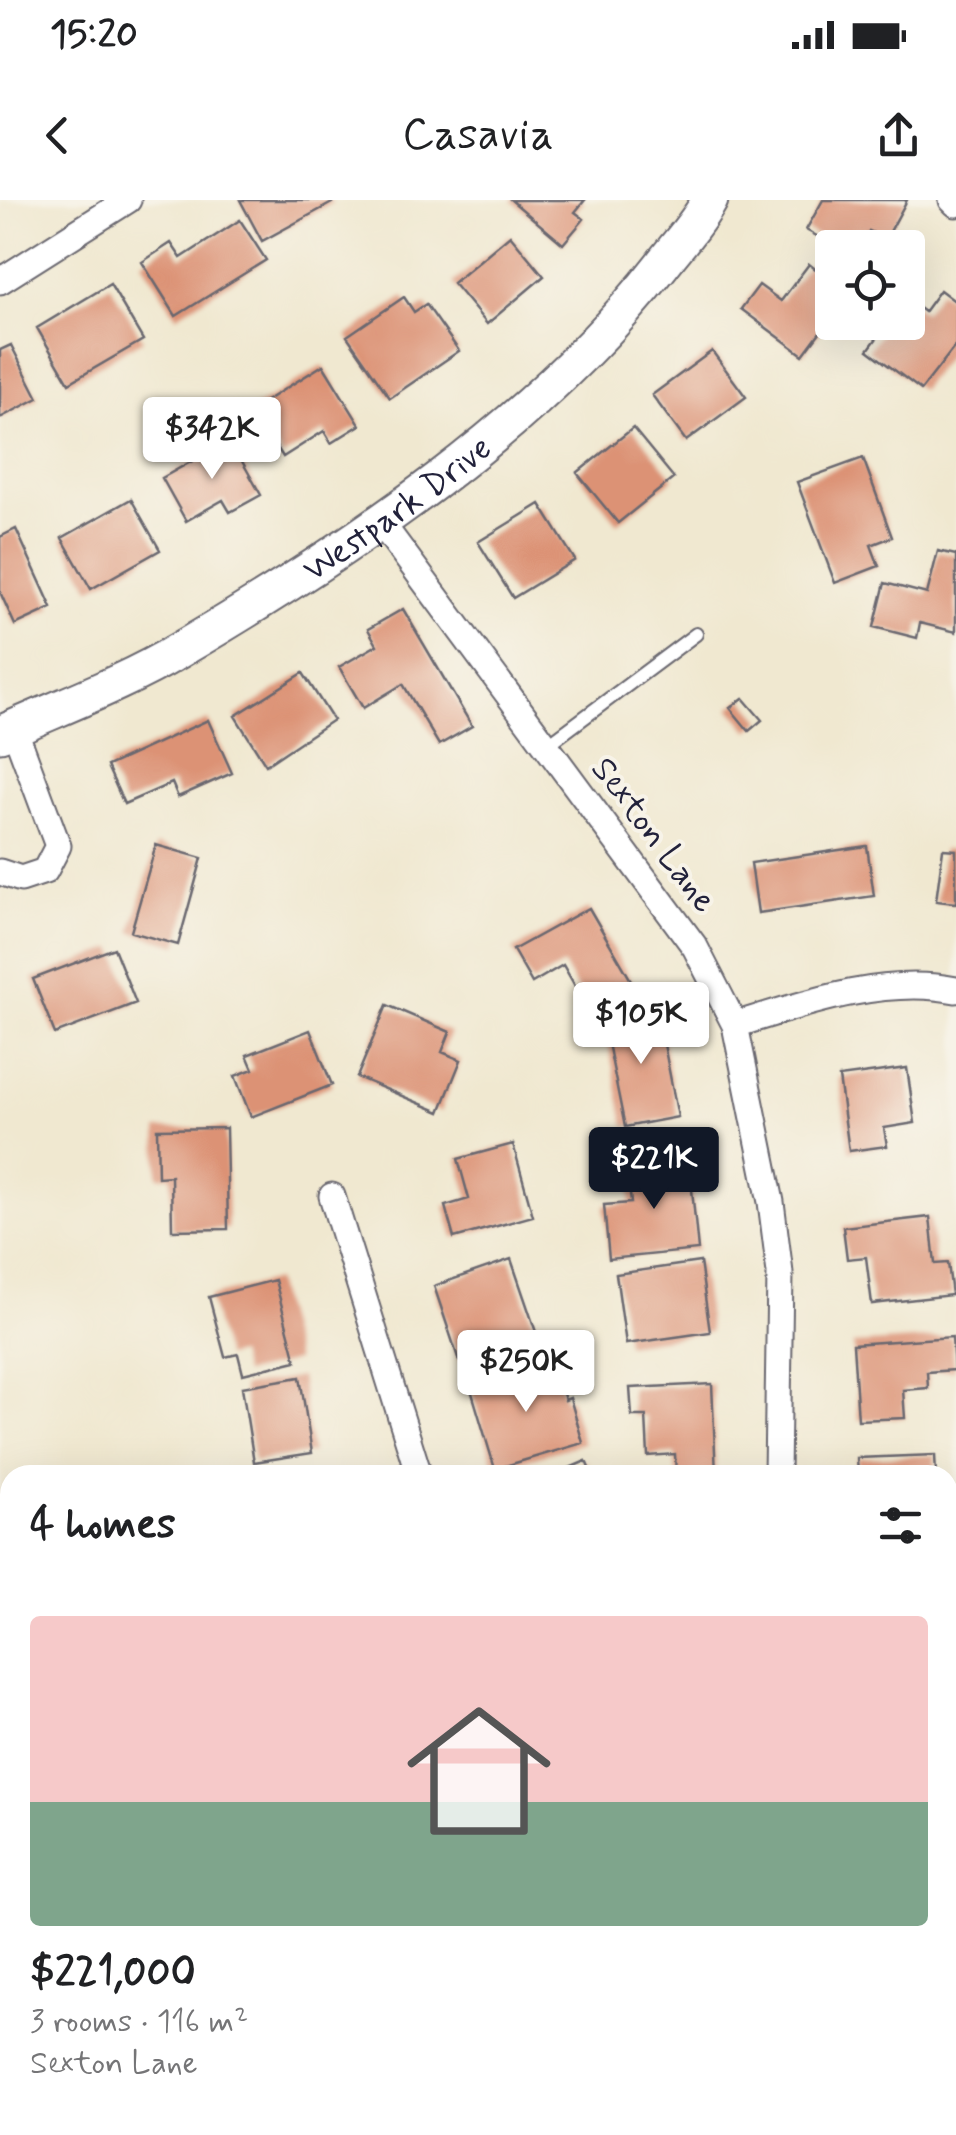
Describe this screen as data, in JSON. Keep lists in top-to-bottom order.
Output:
{
  "streets": {
    "street": ["Westpark Drive", "Sexton Lane"]
  },
  "crossings": [
    ["Westpark Drive", "Sexton Lane"]
  ],
  "page": {
    "status": "15:20",
    "header": "Casavia",
    "price": [
      "$342K",
      "$105K",
      "$221K",
      "$250K"
    ],
    "heading": "4 homes",
    "list": [
      {
        "name": "$221,000",
        "note": "3 rooms · 116 m² · Sexton Lane"
      }
    ]
  }
}
